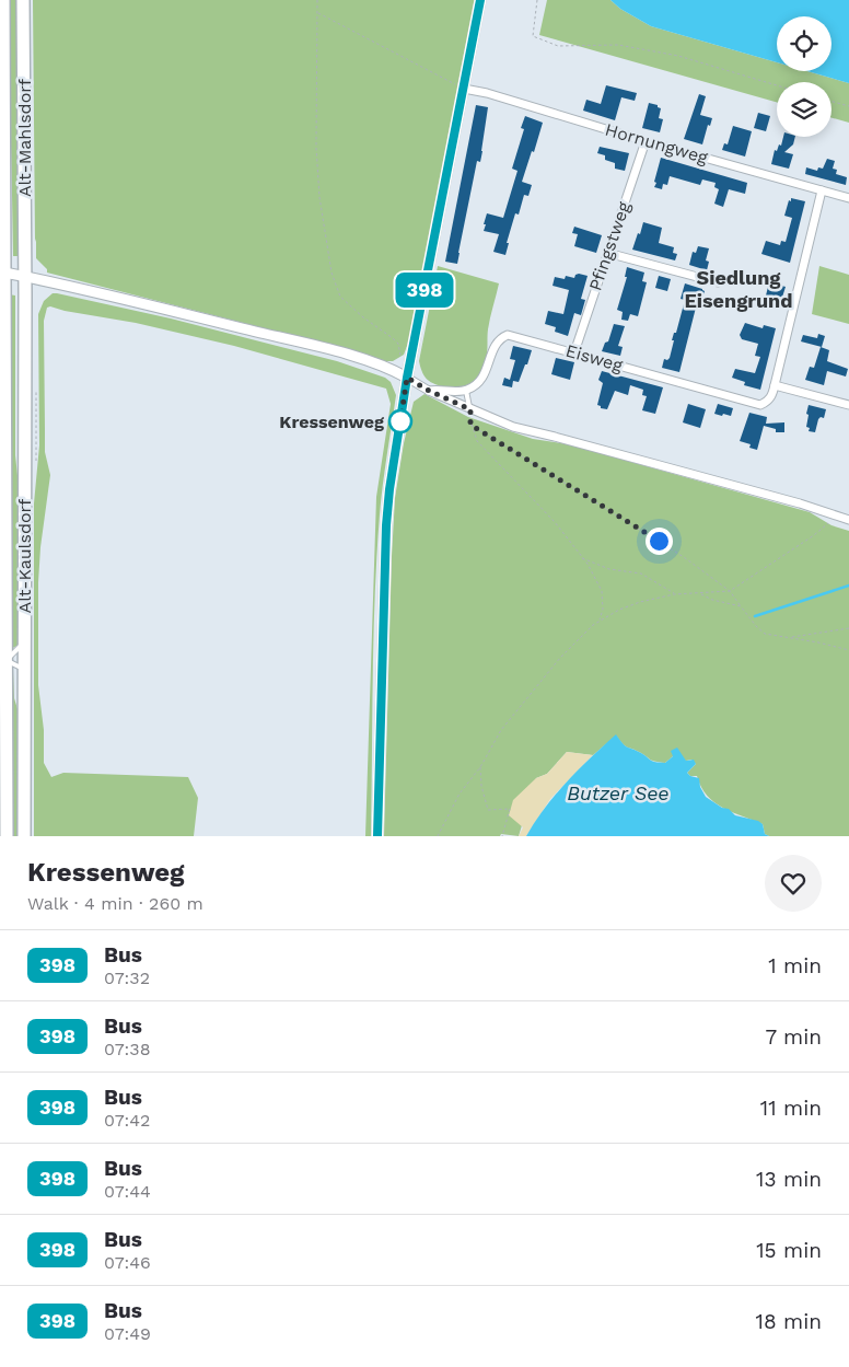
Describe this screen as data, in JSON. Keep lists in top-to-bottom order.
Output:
{
  "streets": {
    "main road": ["Alt-Mahlsdorf", "Alt-Kaulsdorf"],
    "street": ["Hornungweg", "Pfingstweg", "Eisweg"]
  },
  "crossings": [
    ["Alt-Mahlsdorf", "Alt-Kaulsdorf"],
    ["Hornungweg", "Pfingstweg"],
    ["Pfingstweg", "Eisweg"]
  ],
  "districts": ["Siedlung Eisengrund"],
  "water": ["Butzer See"],
  "places": ["Kressenweg"],
  "lines": ["bus line 398"],
  "page": {
    "on_map": "398",
    "heading": ["Kressenweg", "Walk · 4 min · 260 m"],
    "list": [
      {
        "mark": "398",
        "name": "Bus",
        "note": "07:32",
        "value": "1 min"
      },
      {
        "mark": "398",
        "name": "Bus",
        "note": "07:38",
        "value": "7 min"
      },
      {
        "mark": "398",
        "name": "Bus",
        "note": "07:42",
        "value": "11 min"
      },
      {
        "mark": "398",
        "name": "Bus",
        "note": "07:44",
        "value": "13 min"
      },
      {
        "mark": "398",
        "name": "Bus",
        "note": "07:46",
        "value": "15 min"
      },
      {
        "mark": "398",
        "name": "Bus",
        "note": "07:49",
        "value": "18 min"
      }
    ]
  }
}
